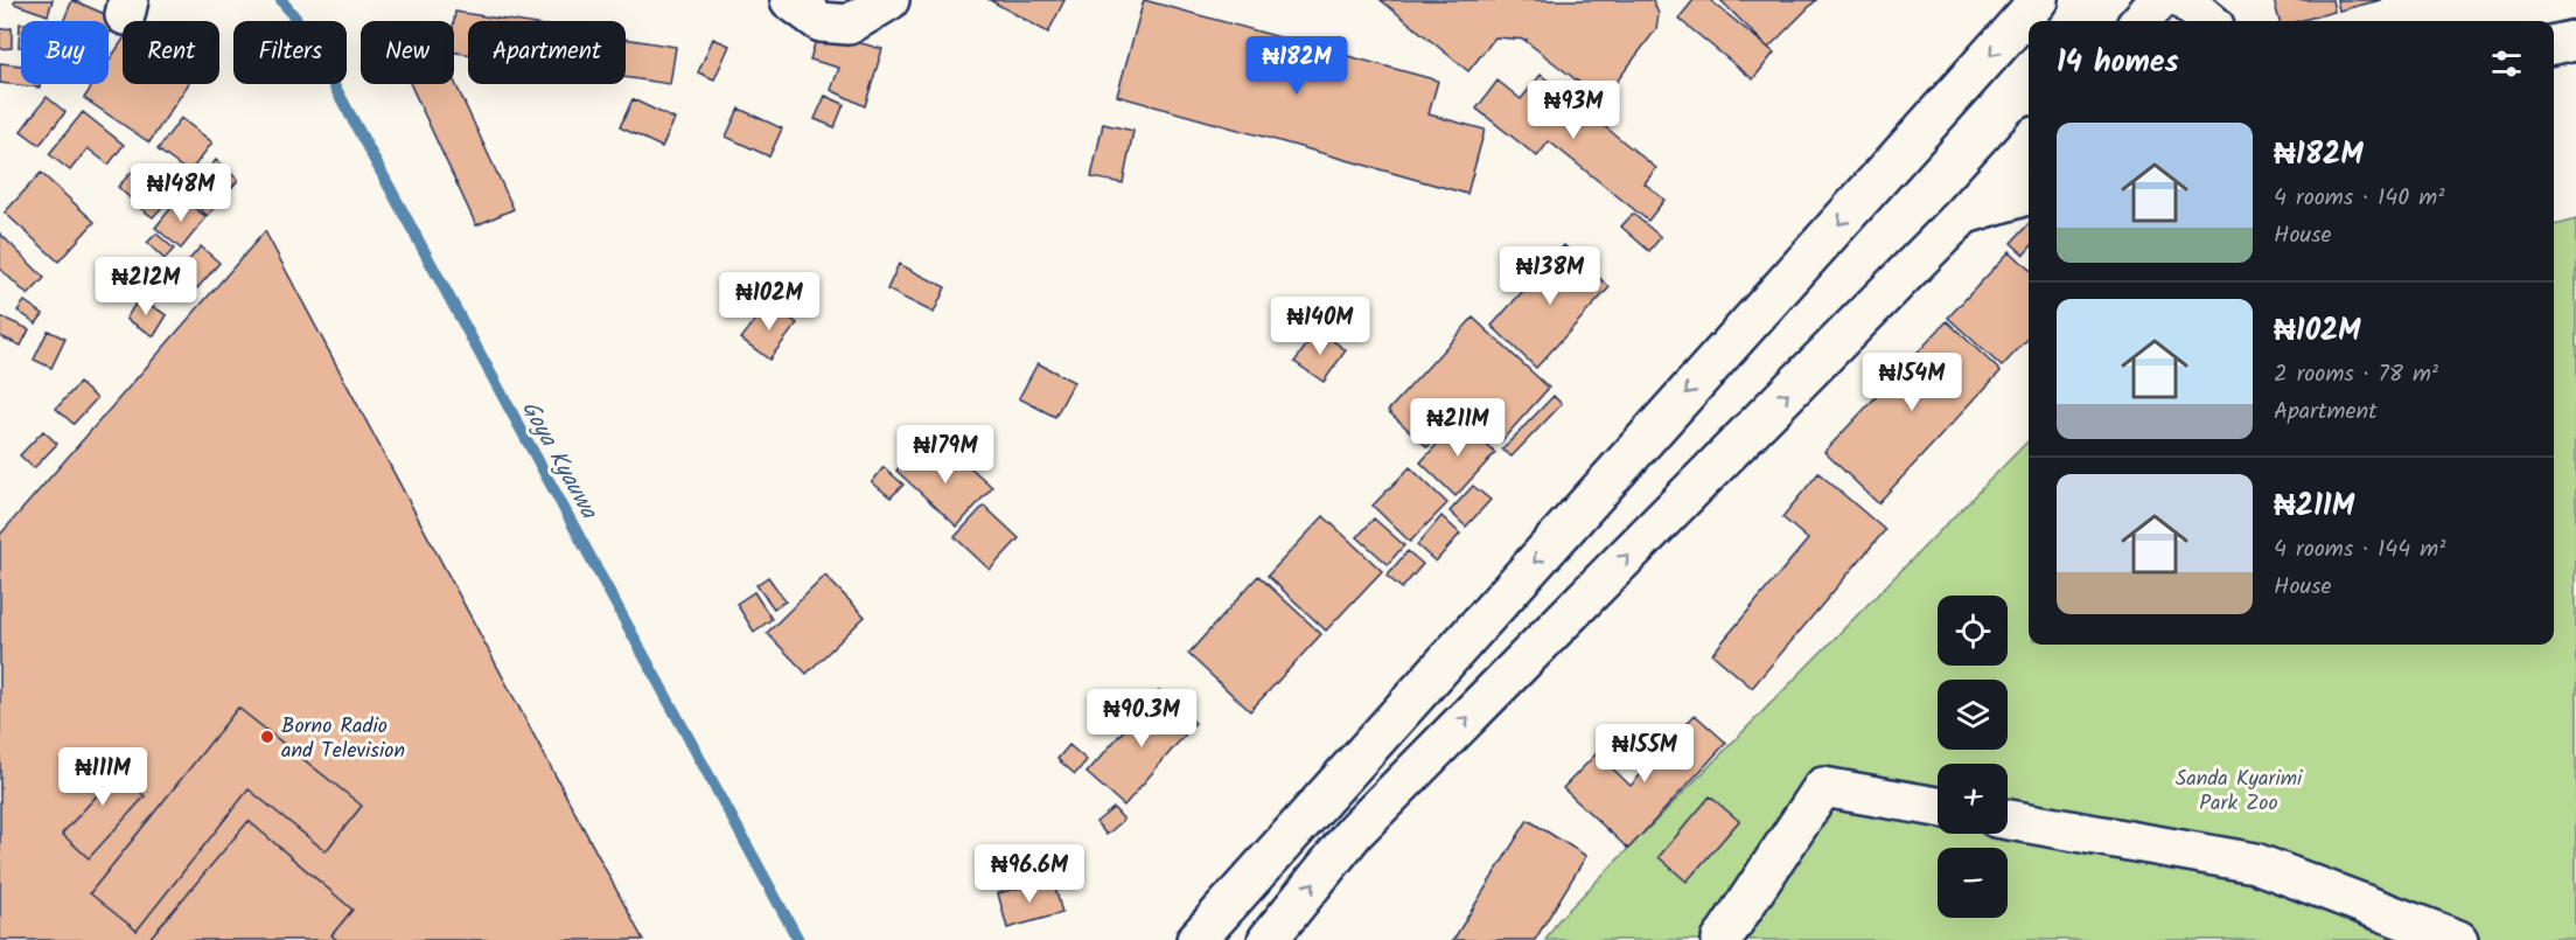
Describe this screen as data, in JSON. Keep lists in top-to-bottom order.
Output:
{
  "water": ["Goya Kyauwa"],
  "parks": ["Sanda Kyarimi Park Zoo"],
  "places": ["Borno Radio and Television"],
  "page": {
    "chip": [
      "Buy",
      "Rent",
      "Filters",
      "New",
      "Apartment"
    ],
    "heading": "14 homes",
    "price": [
      "₦182M",
      "₦93M",
      "₦148M",
      "₦138M",
      "₦212M",
      "₦102M",
      "₦140M",
      "₦154M",
      "₦211M",
      "₦179M",
      "₦90.3M",
      "₦155M",
      "₦111M",
      "₦96.6M"
    ],
    "list": [
      {
        "name": "₦182M",
        "note": "4 rooms · 140 m² · House"
      },
      {
        "name": "₦102M",
        "note": "2 rooms · 78 m² · Apartment"
      },
      {
        "name": "₦211M",
        "note": "4 rooms · 144 m² · House"
      }
    ],
    "map_buttons": ["+", "−"]
  }
}
